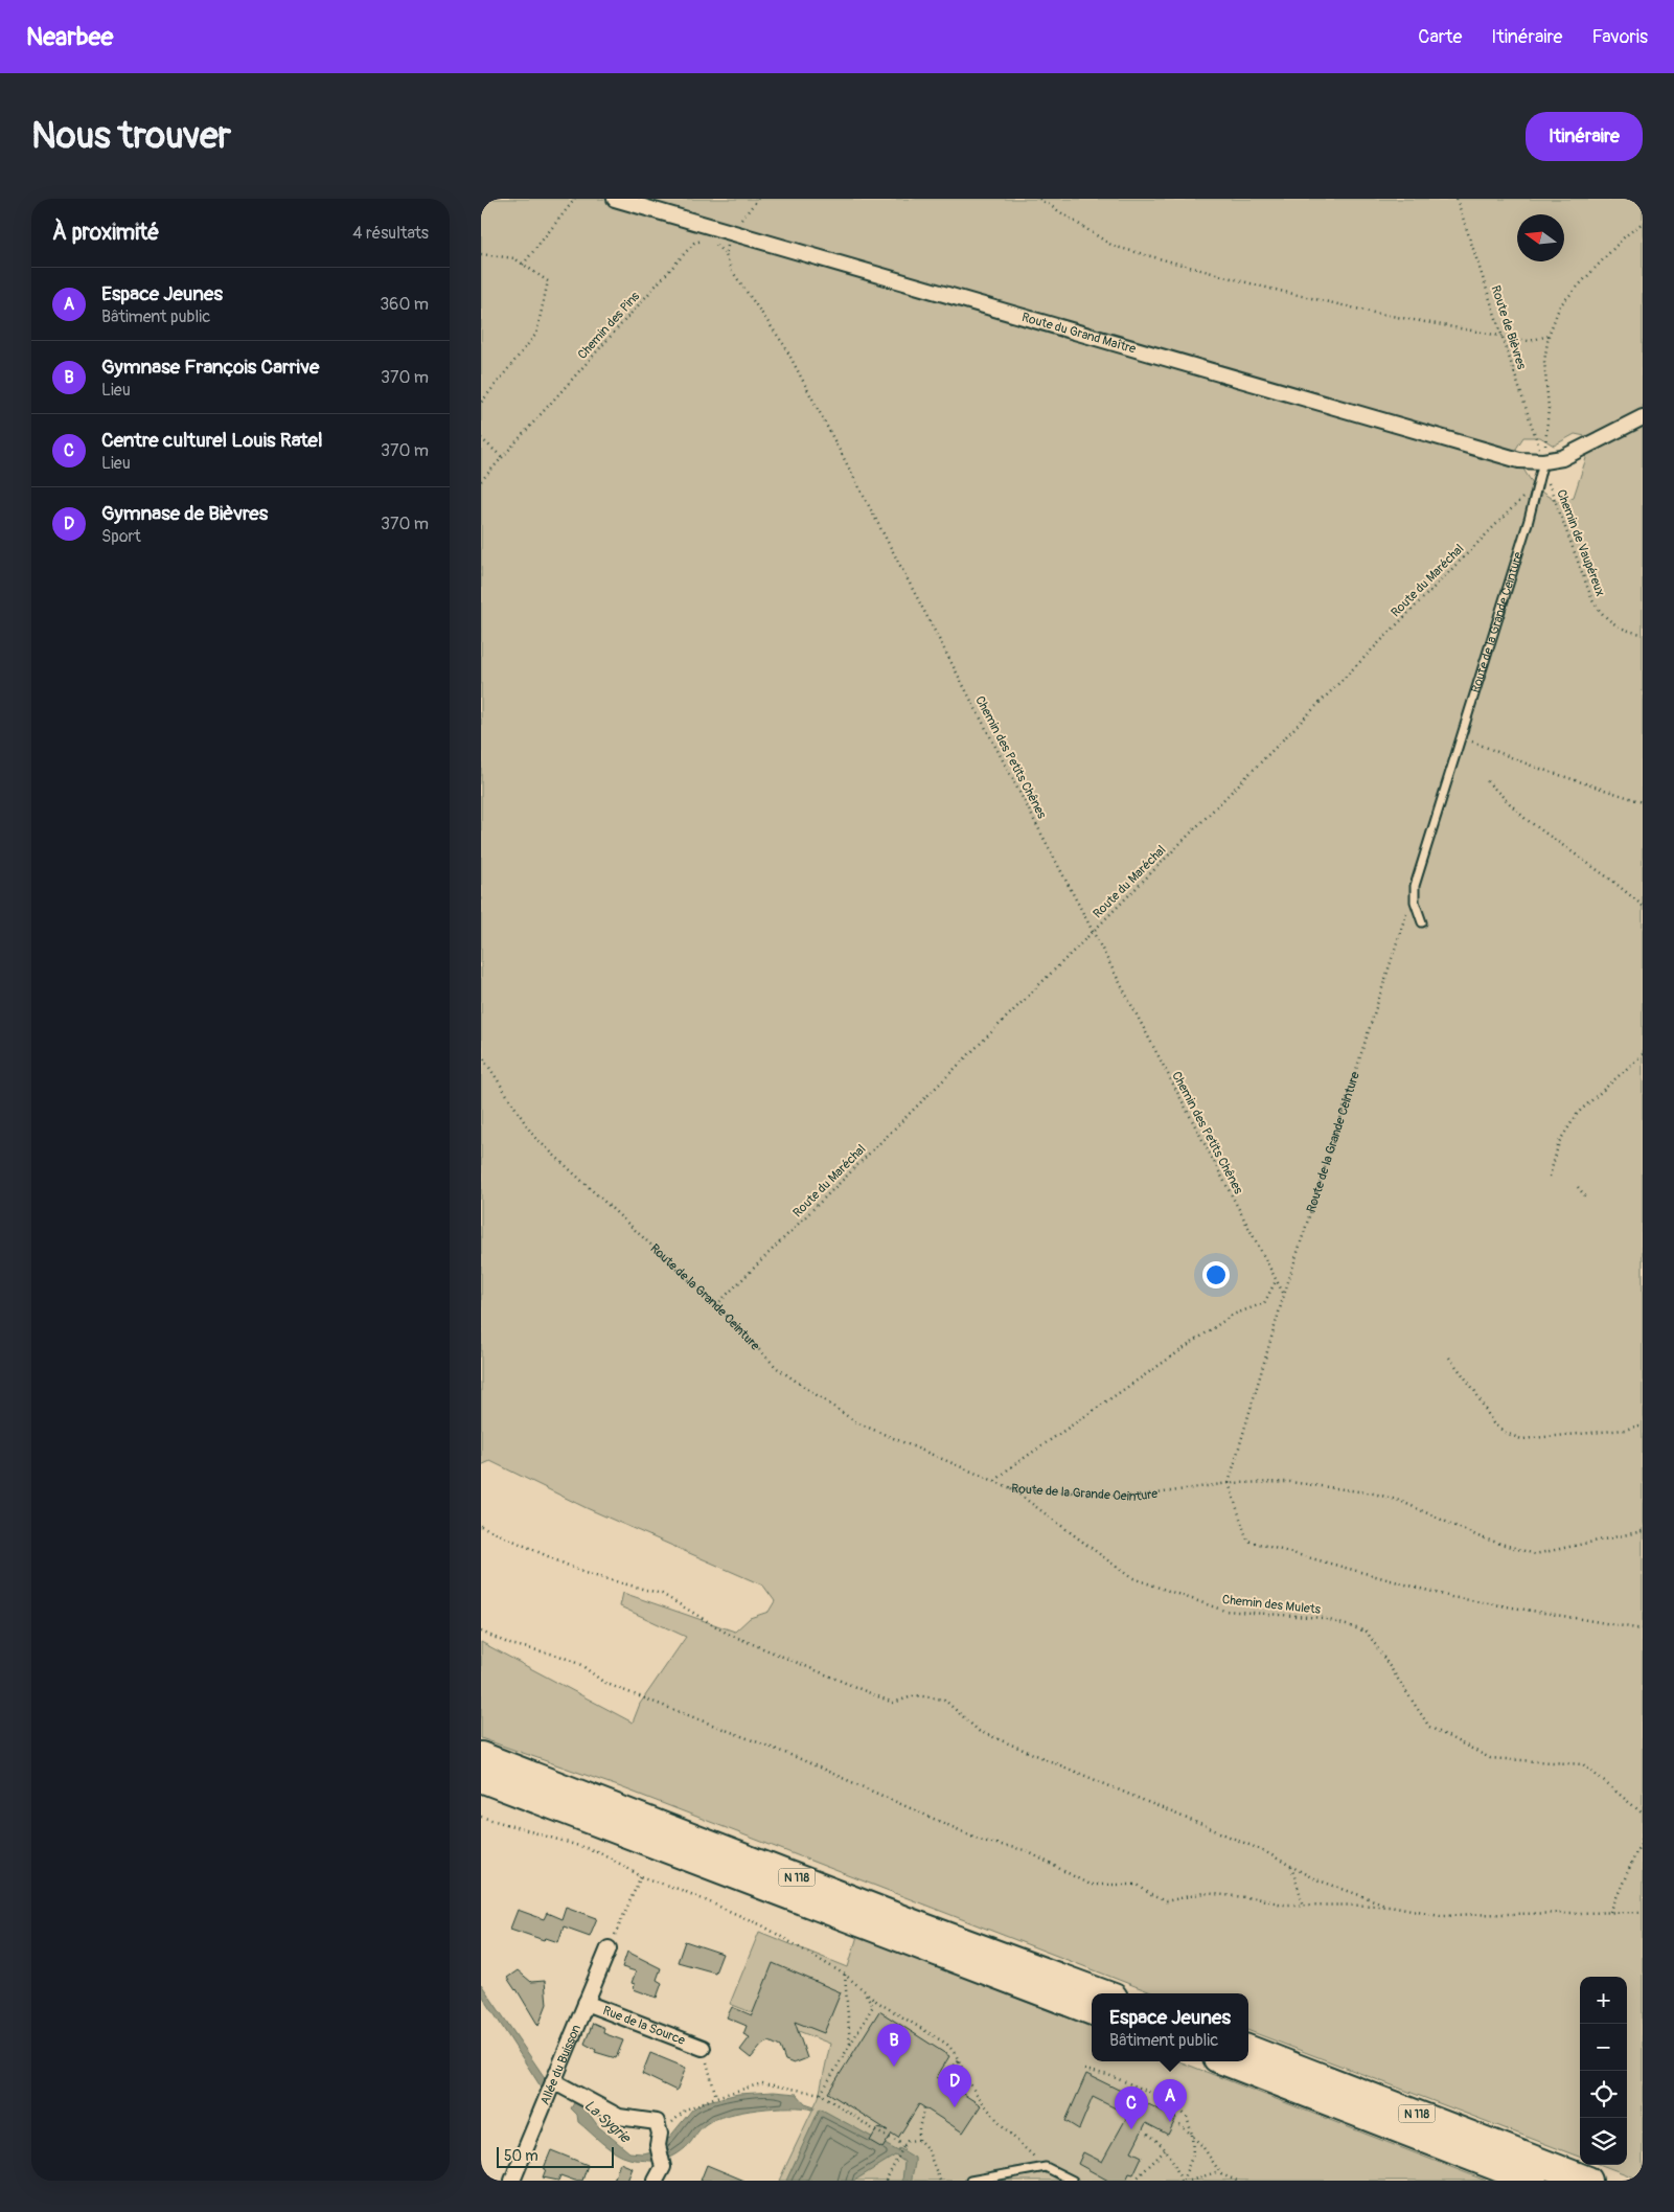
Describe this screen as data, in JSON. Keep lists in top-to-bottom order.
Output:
{
  "streets": {
    "highway": ["N 118"],
    "street": ["Route du Grand Maître", "Rue de la Source", "Allée du Buisson"],
    "lane": ["Route de la Grande Ceinture"],
    "path": [
      "Chemin des Pins",
      "Route de Bièvres",
      "Chemin de Vaupéreux",
      "Route du Maréchal",
      "Chemin des Petits Chênes",
      "Chemin des Mulets"
    ]
  },
  "crossings": [
    ["Route de Bièvres", "Route du Grand Maître"],
    ["Route de Bièvres", "Chemin de Vaupéreux"],
    ["Route de Bièvres", "Route de la Grande Ceinture"],
    ["Route du Grand Maître", "Chemin de Vaupéreux"],
    ["Route du Grand Maître", "Route de la Grande Ceinture"],
    ["Chemin de Vaupéreux", "Route de la Grande Ceinture"],
    ["Route du Maréchal", "Route de la Grande Ceinture"],
    ["Route du Maréchal", "Chemin des Petits Chênes"],
    ["Route de la Grande Ceinture", "Chemin des Petits Chênes"],
    ["Route de la Grande Ceinture", "Chemin des Mulets"],
    ["Rue de la Source", "Allée du Buisson"]
  ],
  "water": ["La Sygrie"],
  "scale_bar": "50 m",
  "north": "left",
  "page": {
    "header": "Nearbee",
    "nav": ["Carte", "Itinéraire", "Favoris"],
    "buttons": "Itinéraire",
    "title": "Nous trouver",
    "heading": ["À proximité", "4 résultats"],
    "list": [
      {
        "mark": "A",
        "name": "Espace Jeunes",
        "note": "Bâtiment public",
        "value": "360 m"
      },
      {
        "mark": "B",
        "name": "Gymnase François Carrive",
        "note": "Lieu",
        "value": "370 m"
      },
      {
        "mark": "C",
        "name": "Centre culturel Louis Ratel",
        "note": "Lieu",
        "value": "370 m"
      },
      {
        "mark": "D",
        "name": "Gymnase de Bièvres",
        "note": "Sport",
        "value": "370 m"
      }
    ],
    "map_buttons": ["+", "−"],
    "popup": ["Espace Jeunes", "Bâtiment public"],
    "pins": [
      "B",
      "D",
      "A",
      "C"
    ],
    "scale": "50 m"
  }
}
